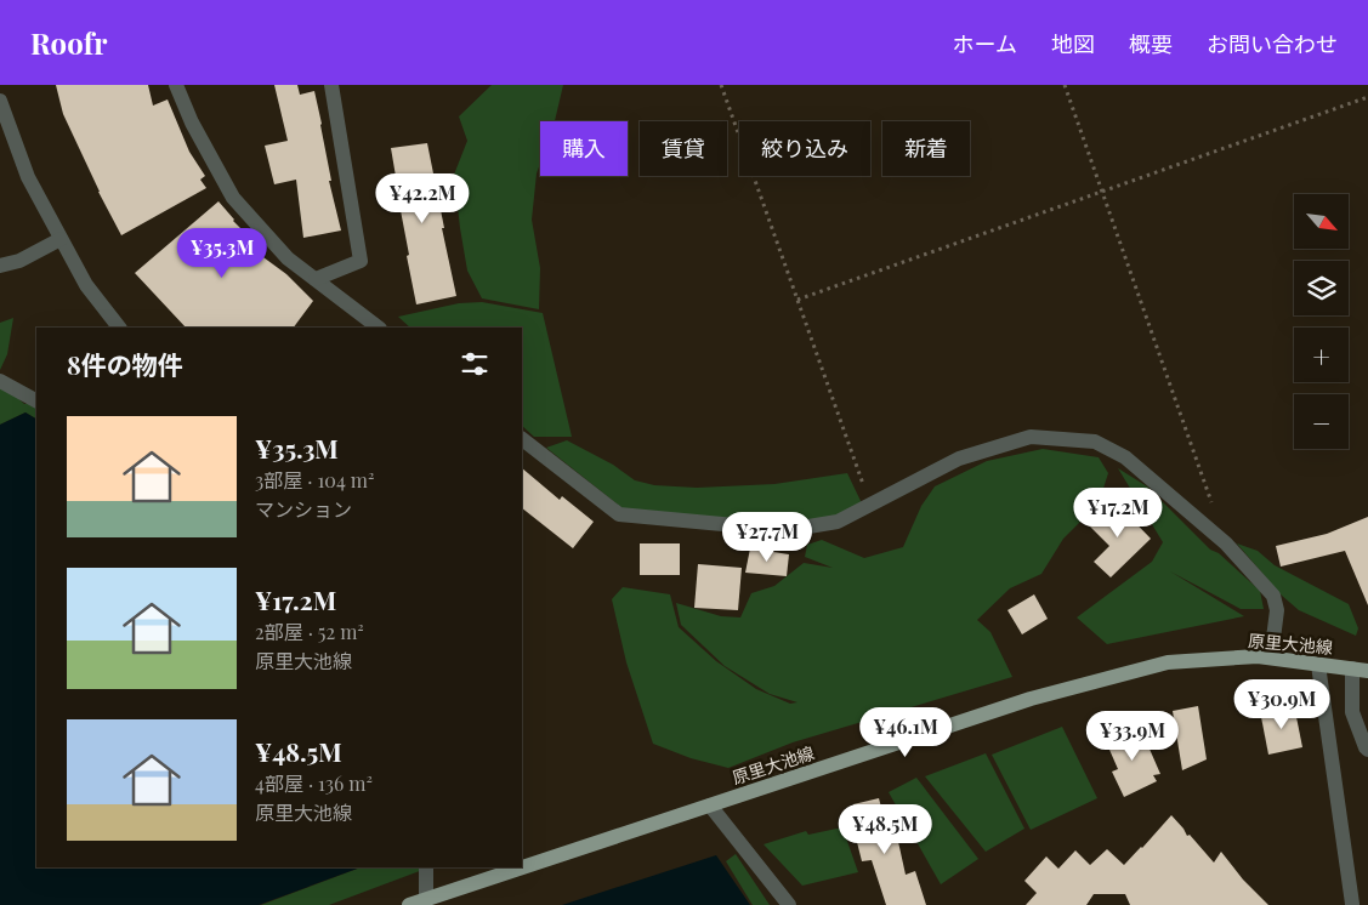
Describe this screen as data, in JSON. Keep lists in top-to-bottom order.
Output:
{
  "streets": {
    "main road": ["原里大池線"]
  },
  "north": "bottom right",
  "page": {
    "header": "Roofr",
    "nav": [
      "ホーム",
      "地図",
      "概要",
      "お問い合わせ"
    ],
    "chip": [
      "購入",
      "賃貸",
      "絞り込み",
      "新着"
    ],
    "price": [
      "¥42.2M",
      "¥35.3M",
      "¥17.2M",
      "¥27.7M",
      "¥30.9M",
      "¥46.1M",
      "¥33.9M",
      "¥48.5M"
    ],
    "map_buttons": ["+", "−"],
    "heading": "8件の物件",
    "list": [
      {
        "name": "¥35.3M",
        "note": "3部屋 · 104 m² · マンション"
      },
      {
        "name": "¥17.2M",
        "note": "2部屋 · 52 m² · 原里大池線"
      },
      {
        "name": "¥48.5M",
        "note": "4部屋 · 136 m² · 原里大池線"
      }
    ]
  }
}
